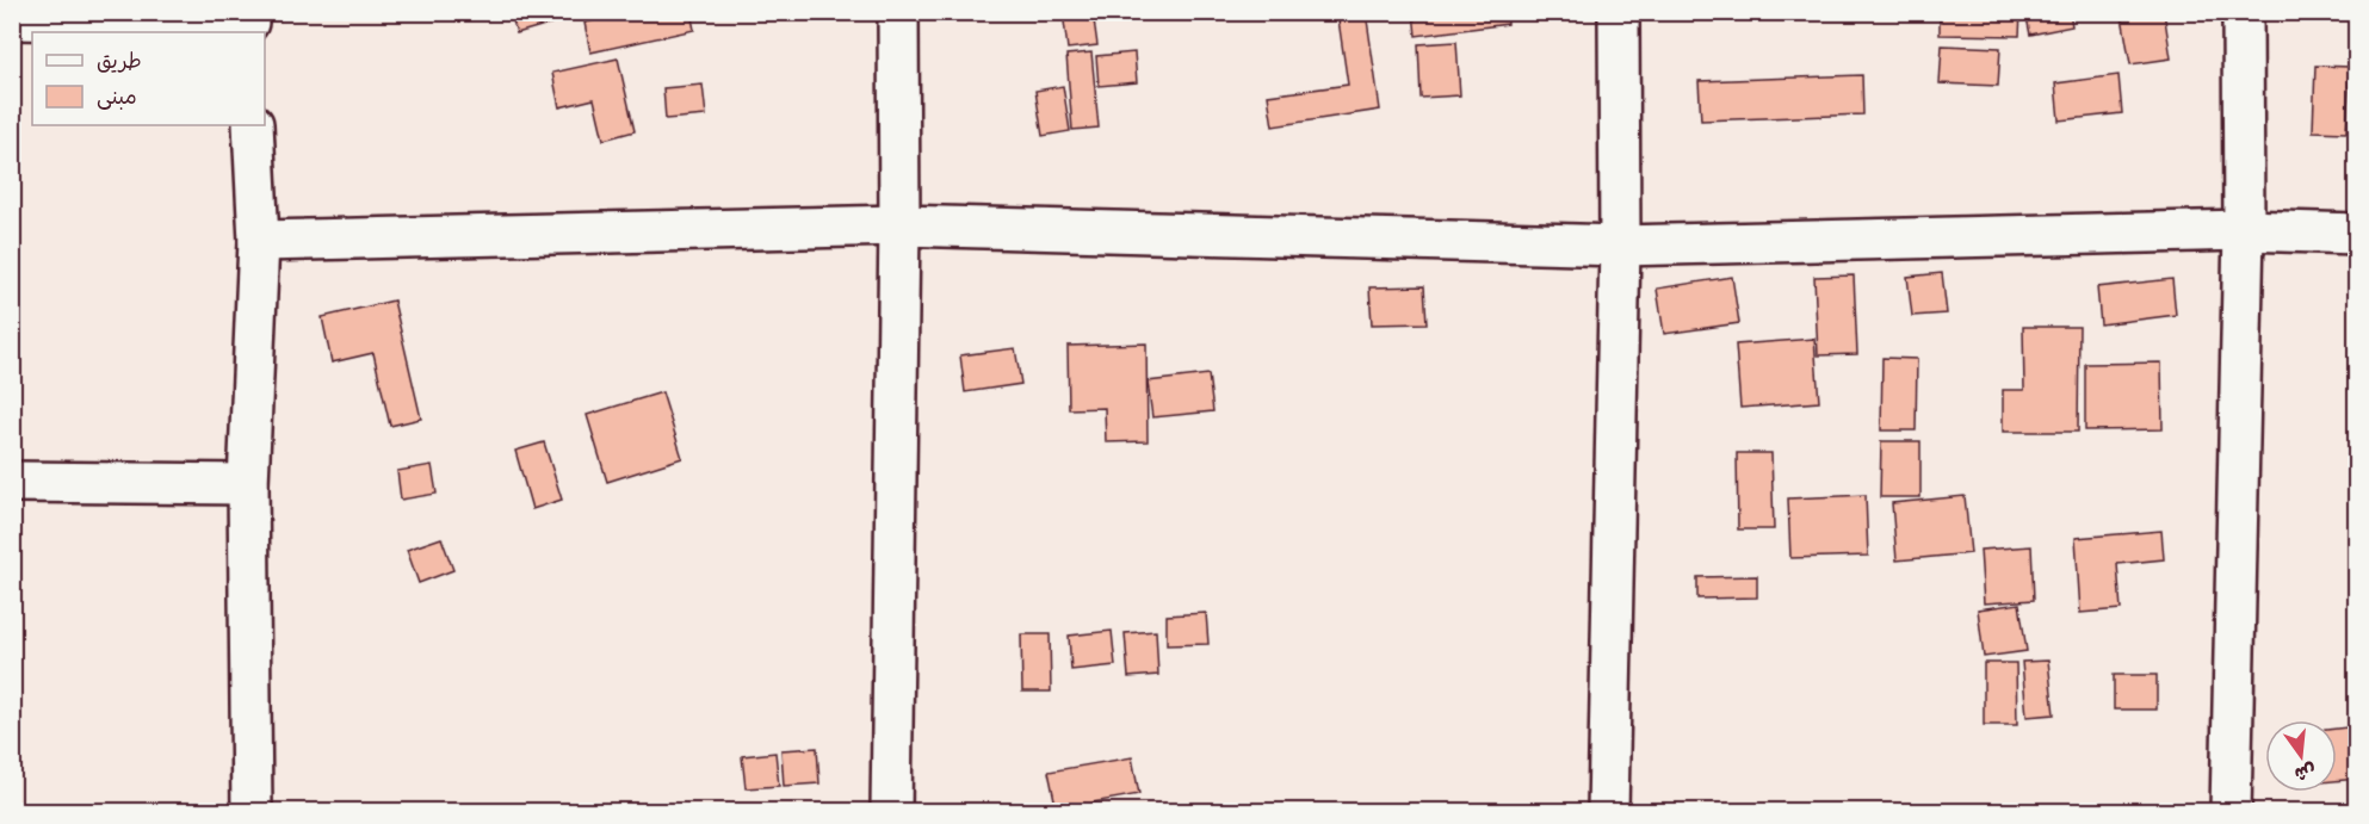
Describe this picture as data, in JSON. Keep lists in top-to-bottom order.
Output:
{
  "legend": ["طريق", "مبنى"],
  "north": "bottom"
}
